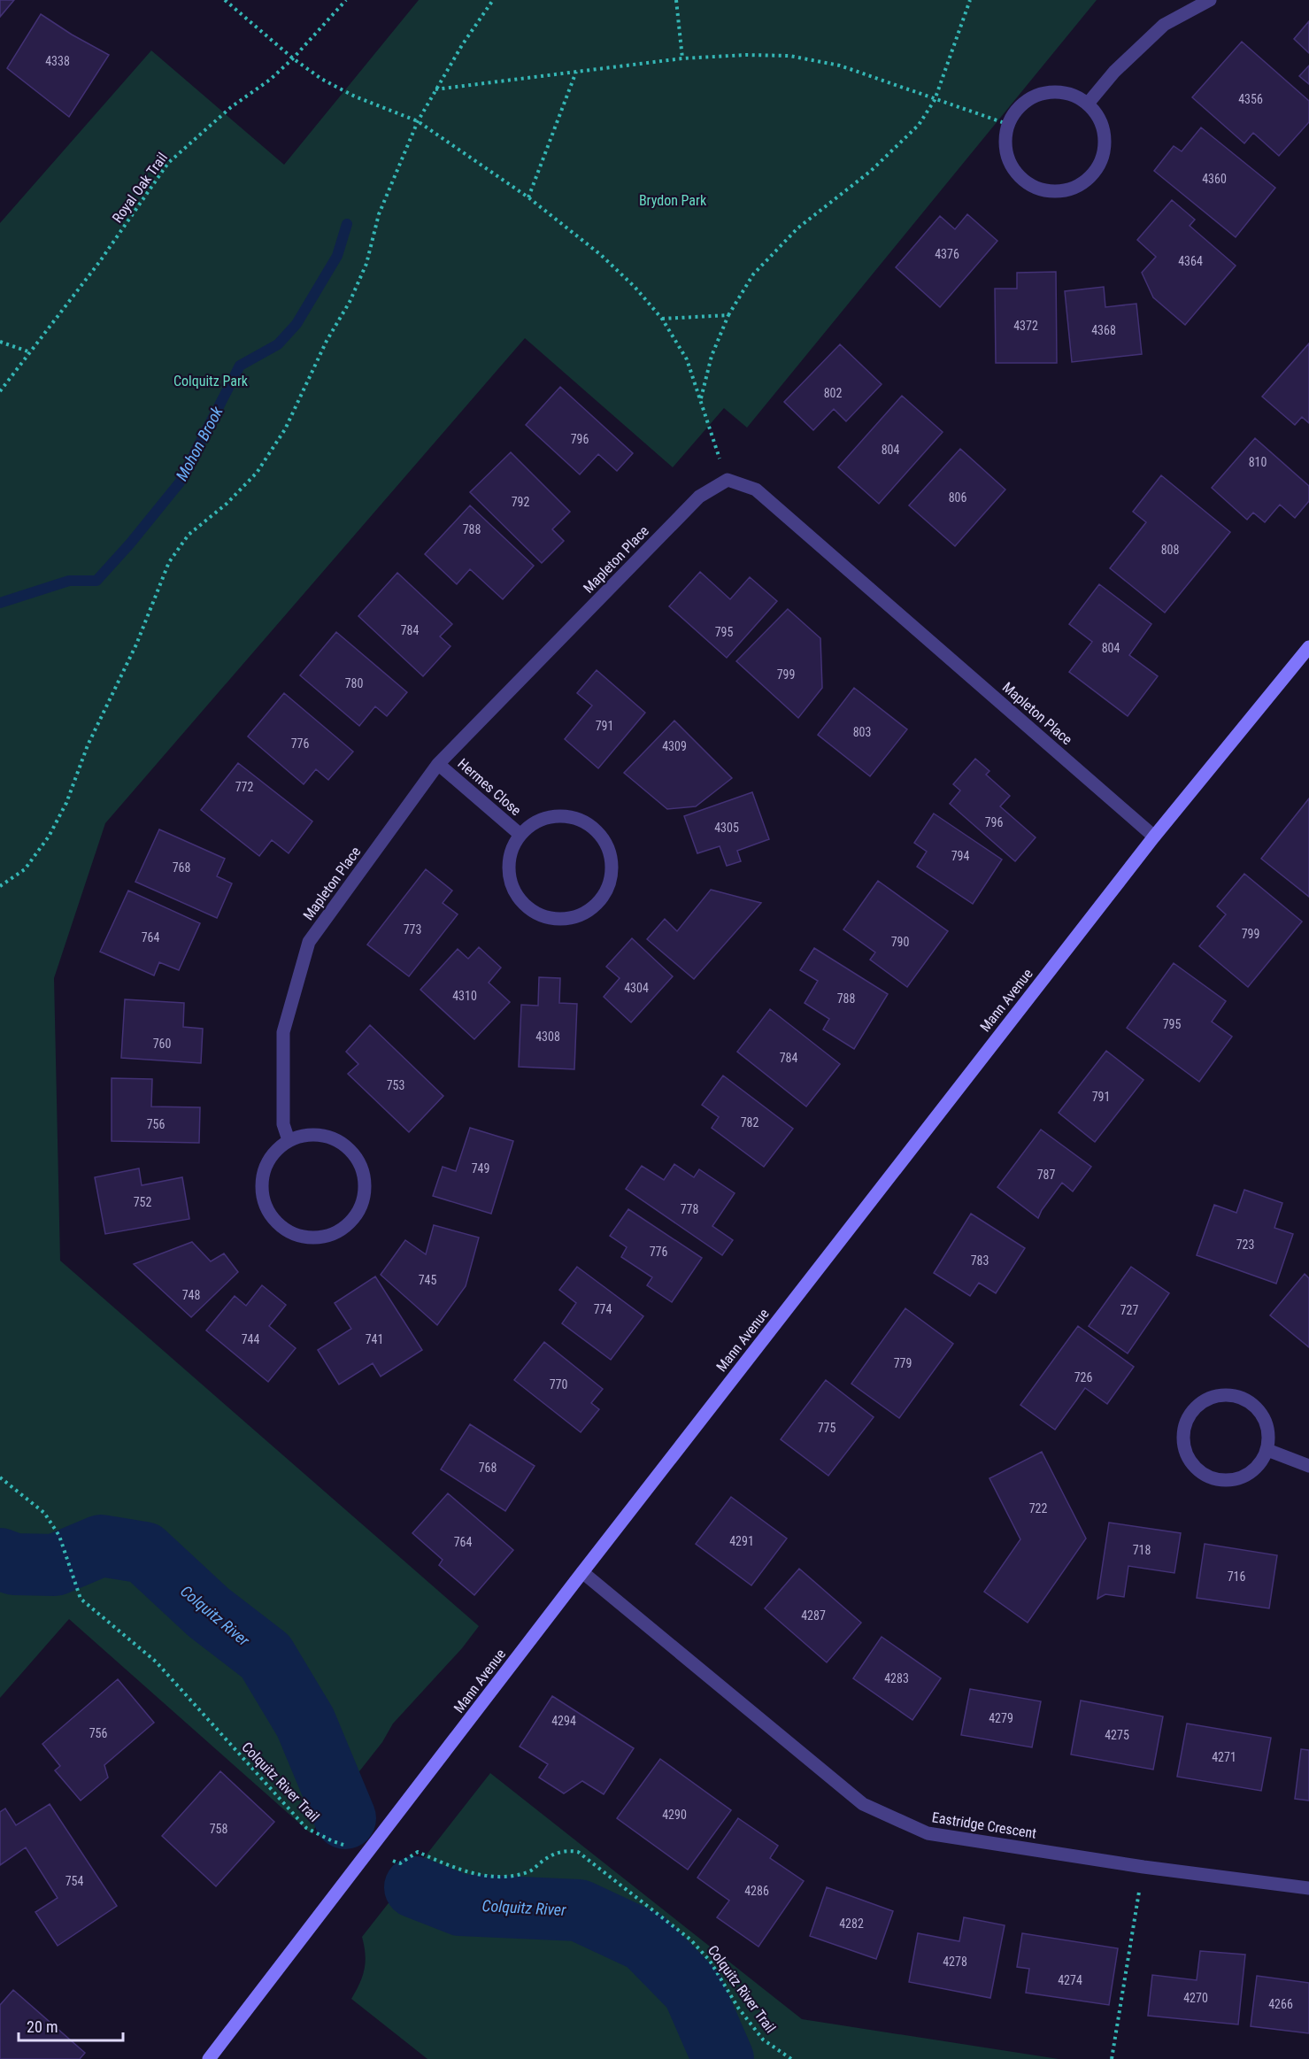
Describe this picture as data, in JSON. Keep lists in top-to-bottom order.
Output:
{
  "streets": {
    "main road": ["Mann Avenue"],
    "street": ["Mapleton Place", "Hermes Close", "Eastridge Crescent"],
    "path": ["Royal Oak Trail", "Colquitz River Trail"]
  },
  "crossings": [
    ["Mapleton Place", "Hermes Close"],
    ["Mapleton Place", "Mann Avenue"],
    ["Mann Avenue", "Colquitz River Trail"],
    ["Mann Avenue", "Eastridge Crescent"]
  ],
  "water": ["Mohon Brook", "Colquitz River"],
  "parks": ["Brydon Park", "Colquitz Park"],
  "house_numbers": [
    "4338",
    "4356",
    "4360",
    "4376",
    "4364",
    "4372",
    "4368",
    "802",
    "796",
    "804",
    "810",
    "806",
    "792",
    "788",
    "808",
    "784",
    "795",
    "804",
    "799",
    "780",
    "791",
    "803",
    "776",
    "4309",
    "772",
    "796",
    "4305",
    "794",
    "768",
    "773",
    "799",
    "764",
    "790",
    "4304",
    "4310",
    "788",
    "795",
    "4308",
    "760",
    "784",
    "753",
    "791",
    "782",
    "756",
    "749",
    "787",
    "752",
    "778",
    "723",
    "776",
    "783",
    "745",
    "748",
    "774",
    "727",
    "744",
    "741",
    "779",
    "726",
    "770",
    "775",
    "768",
    "722",
    "4291",
    "764",
    "718",
    "716",
    "4287",
    "4283",
    "4279",
    "4294",
    "756",
    "4275",
    "4271",
    "4290",
    "758",
    "754",
    "4286",
    "4282",
    "4278",
    "4274",
    "4270",
    "4266"
  ],
  "scale_bar": "20 m"
}
